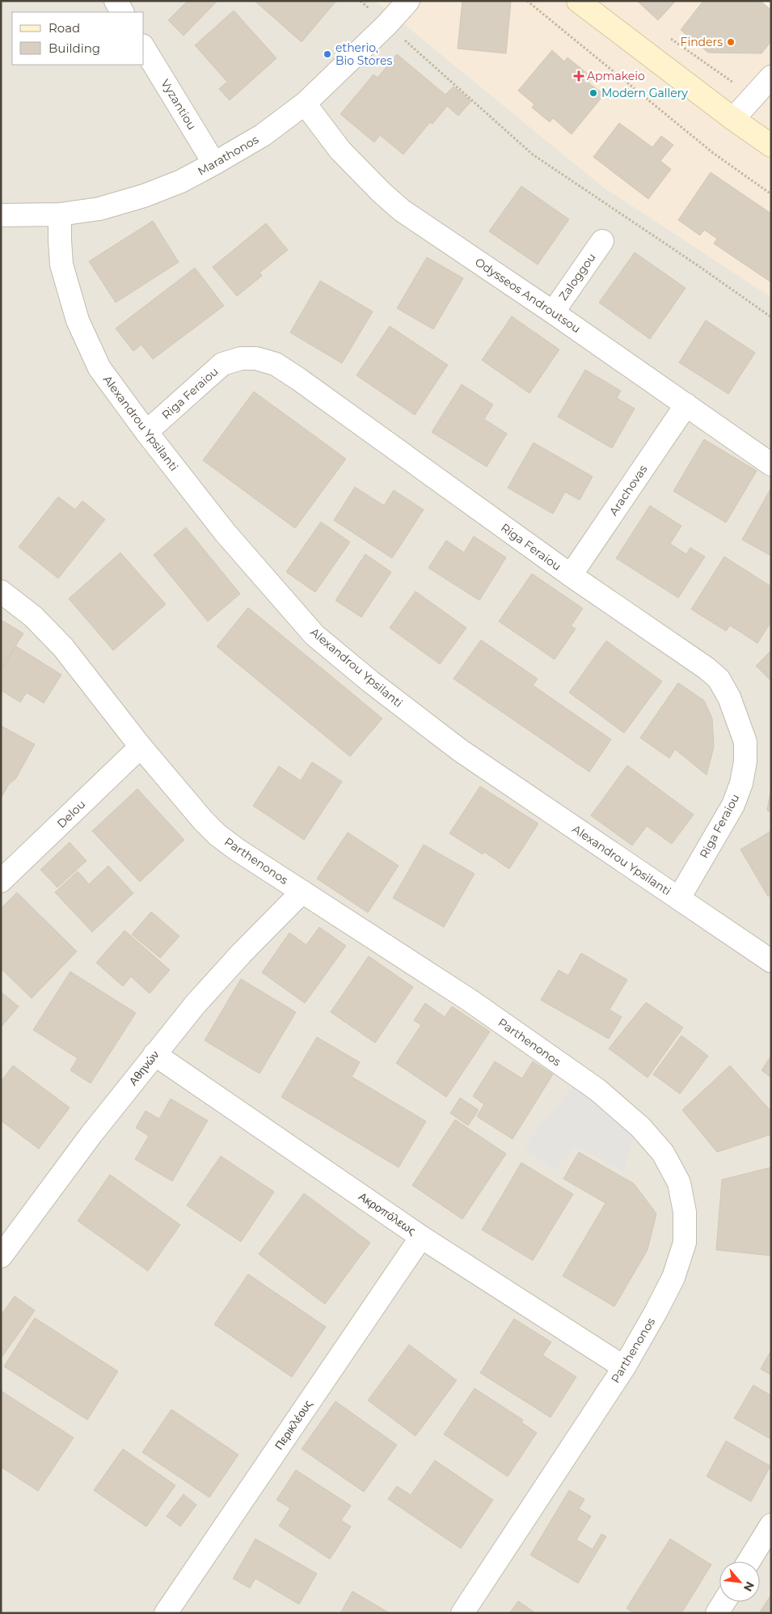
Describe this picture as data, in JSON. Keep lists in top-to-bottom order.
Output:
{
  "streets": {
    "street": [
      "Vyzantiou",
      "Marathonos",
      "Zaloggou",
      "Odysseos Androutsou",
      "Riga Feraiou",
      "Alexandrou Ypsilanti",
      "Arachovas",
      "Delou",
      "Parthenonos",
      "Αθηνών",
      "Ακροπόλεως",
      "Περικλέους"
    ]
  },
  "crossings": [
    ["Vyzantiou", "Marathonos"],
    ["Marathonos", "Odysseos Androutsou"],
    ["Marathonos", "Alexandrou Ypsilanti"],
    ["Zaloggou", "Odysseos Androutsou"],
    ["Odysseos Androutsou", "Arachovas"],
    ["Riga Feraiou", "Alexandrou Ypsilanti"],
    ["Riga Feraiou", "Arachovas"],
    ["Delou", "Parthenonos"],
    ["Parthenonos", "Αθηνών"],
    ["Parthenonos", "Ακροπόλεως"],
    ["Αθηνών", "Ακροπόλεως"],
    ["Ακροπόλεως", "Περικλέους"]
  ],
  "places": {
    "other": ["Finders", "etherio, Bio Stores", "Modern Gallery"],
    "health": ["Apmakeio"]
  },
  "legend": ["Road", "Building"],
  "north": "bottom right"
}
